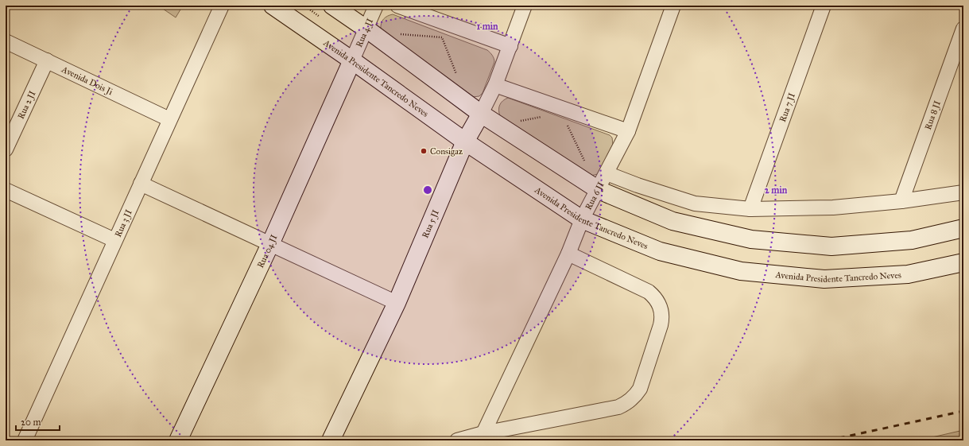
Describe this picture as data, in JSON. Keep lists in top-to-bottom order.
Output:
{
  "streets": {
    "street": [
      "Rua 4 JI",
      "Avenida Presidente Tancredo Neves",
      "Avenida Dois Ji",
      "Rua 2 JI",
      "Rua 7 JI",
      "Rua 8 JI",
      "Rua 6 JI",
      "Rua 3 JI",
      "Rua 5 JI",
      "Rua 04 JI"
    ]
  },
  "crossings": [
    ["Rua 4 JI", "Avenida Presidente Tancredo Neves"],
    ["Rua 4 JI", "Rua 04 JI"],
    ["Avenida Presidente Tancredo Neves", "Rua 6 JI"],
    ["Avenida Presidente Tancredo Neves", "Rua 5 JI"],
    ["Avenida Presidente Tancredo Neves", "Rua 04 JI"],
    ["Avenida Dois Ji", "Rua 2 JI"],
    ["Avenida Dois Ji", "Rua 3 JI"]
  ],
  "places": ["Consigaz"],
  "scale_bar": "20 m",
  "rings": ["1 min", "2 min"]
}
